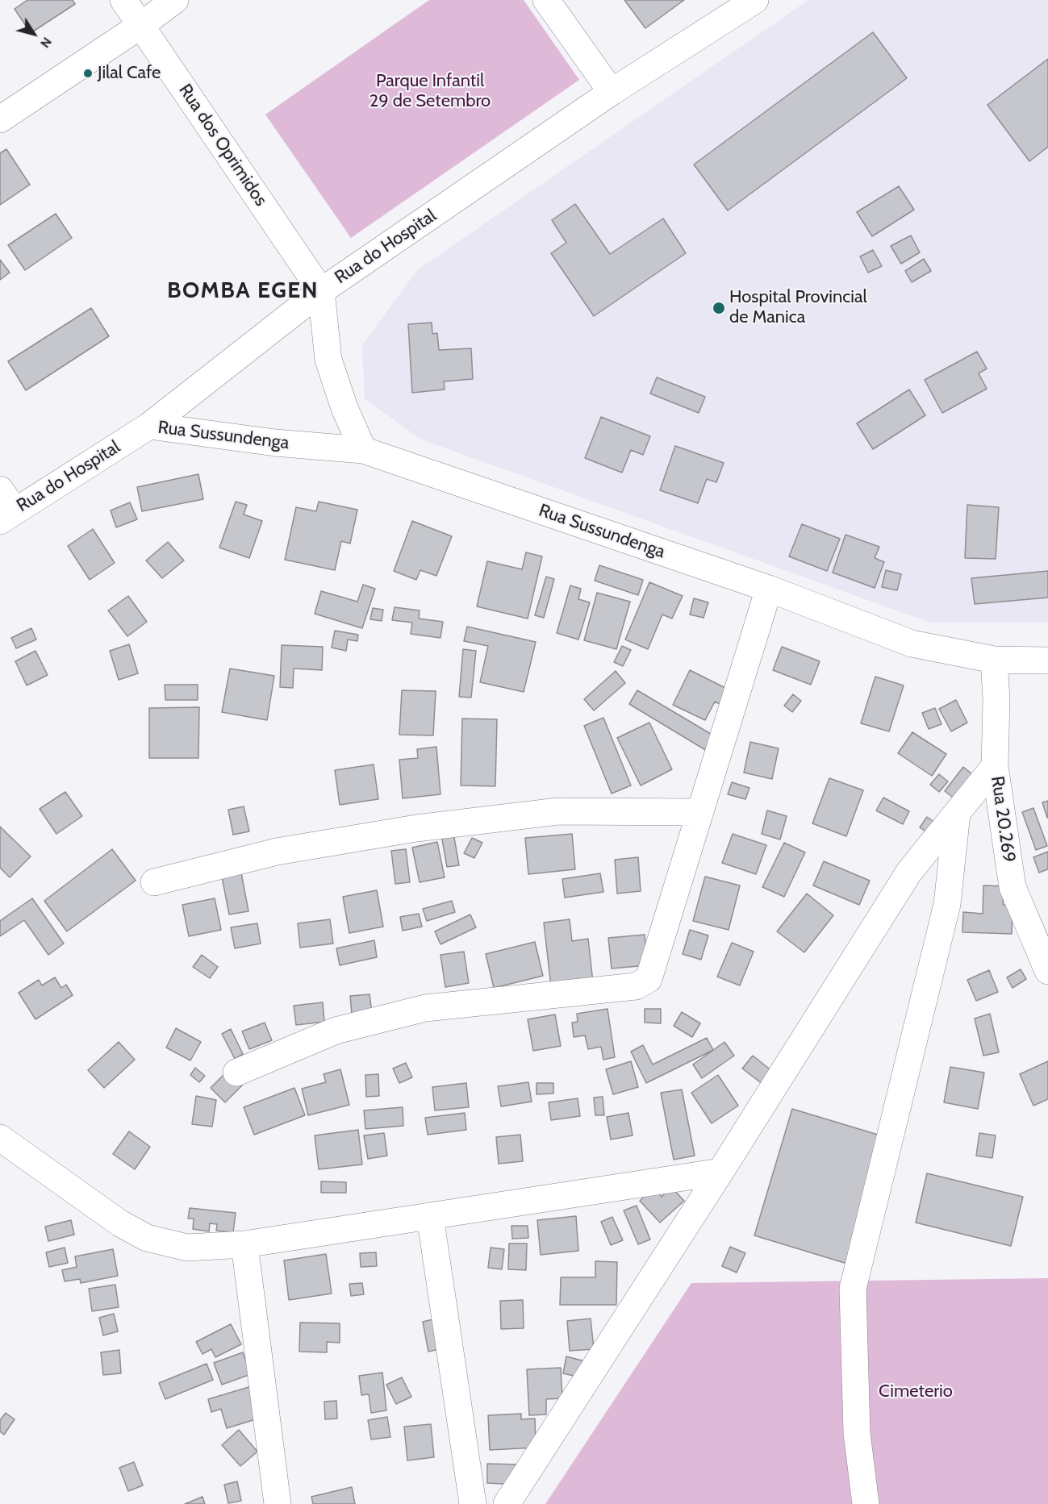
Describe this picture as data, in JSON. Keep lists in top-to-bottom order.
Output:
{
  "streets": {
    "street": [
      "Rua dos Oprimidos",
      "Rua do Hospital",
      "Rua Sussundenga",
      "Rua 20.269"
    ]
  },
  "crossings": [
    ["Rua dos Oprimidos", "Rua do Hospital"],
    ["Rua do Hospital", "Rua Sussundenga"],
    ["Rua Sussundenga", "Rua 20.269"]
  ],
  "districts": ["BOMBA EGEN"],
  "parks": ["Parque Infantil 29 de Setembro", "Cimeterio"],
  "places": ["Jilal Cafe", "Hospital Provincial de Manica"],
  "north": "bottom right"
}
